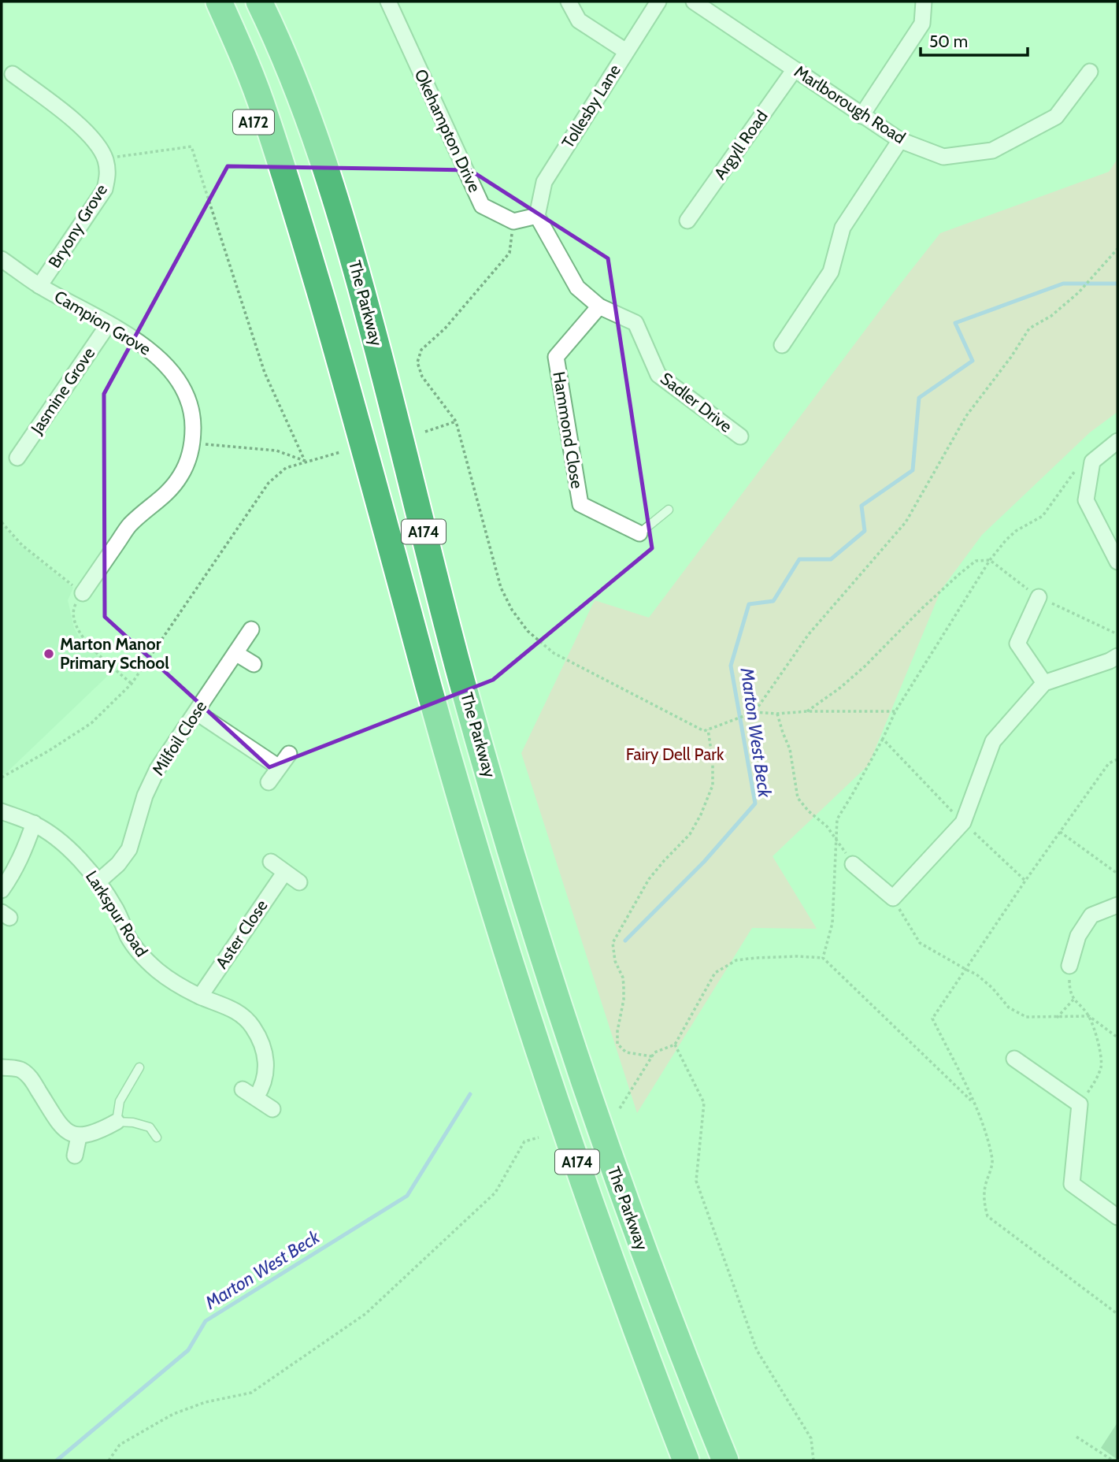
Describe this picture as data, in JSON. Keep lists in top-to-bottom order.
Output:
{
  "streets": {
    "highway": ["A172", "The Parkway", "A174"],
    "street": [
      "Marlborough Road",
      "Tollesby Lane",
      "Okehampton Drive",
      "Argyll Road",
      "Bryony Grove",
      "Campion Grove",
      "Jasmine Grove",
      "Sadler Drive",
      "Hammond Close",
      "Milfoil Close",
      "Larkspur Road",
      "Aster Close"
    ]
  },
  "crossings": [
    ["Marlborough Road", "Argyll Road"],
    ["Tollesby Lane", "Sadler Drive"],
    ["A172", "The Parkway"],
    ["Bryony Grove", "Campion Grove"],
    ["The Parkway", "A174"],
    ["Campion Grove", "Jasmine Grove"],
    ["Sadler Drive", "Hammond Close"],
    ["Milfoil Close", "Larkspur Road"],
    ["Larkspur Road", "Aster Close"]
  ],
  "water": ["Marton West Beck"],
  "parks": ["Fairy Dell Park"],
  "places": ["Marton Manor Primary School"],
  "scale_bar": "50 m"
}
